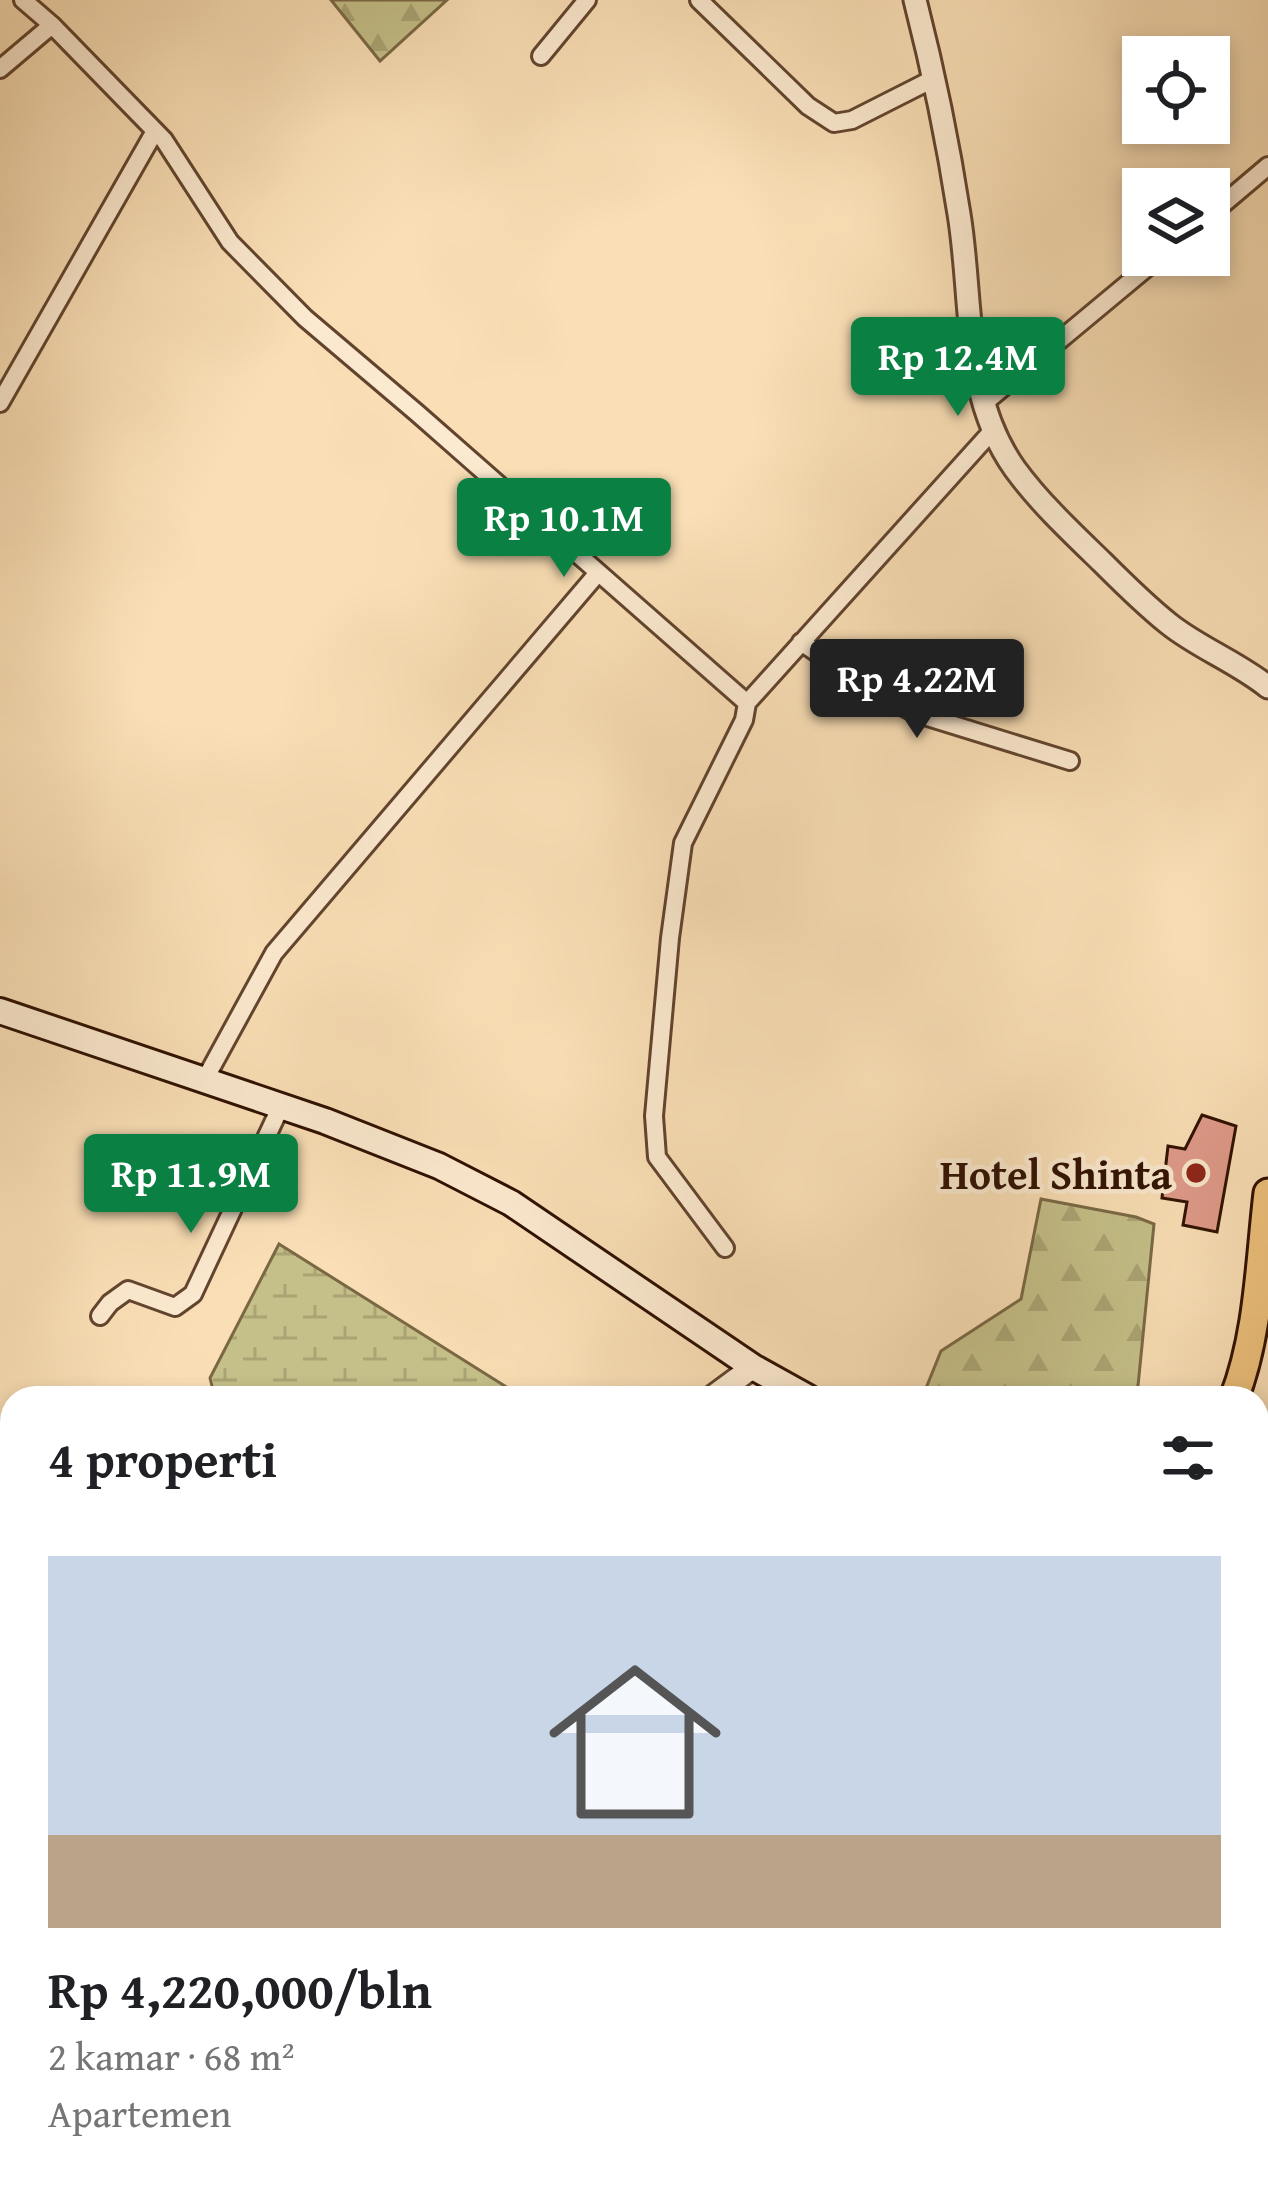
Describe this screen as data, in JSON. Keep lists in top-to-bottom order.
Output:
{
  "places": ["Hotel Shinta"],
  "page": {
    "price": [
      "Rp 12.4M",
      "Rp 10.1M",
      "Rp 4.22M",
      "Rp 11.9M"
    ],
    "heading": "4 properti",
    "list": [
      {
        "name": "Rp 4,220,000/bln",
        "note": "2 kamar · 68 m² · Apartemen"
      }
    ]
  }
}
